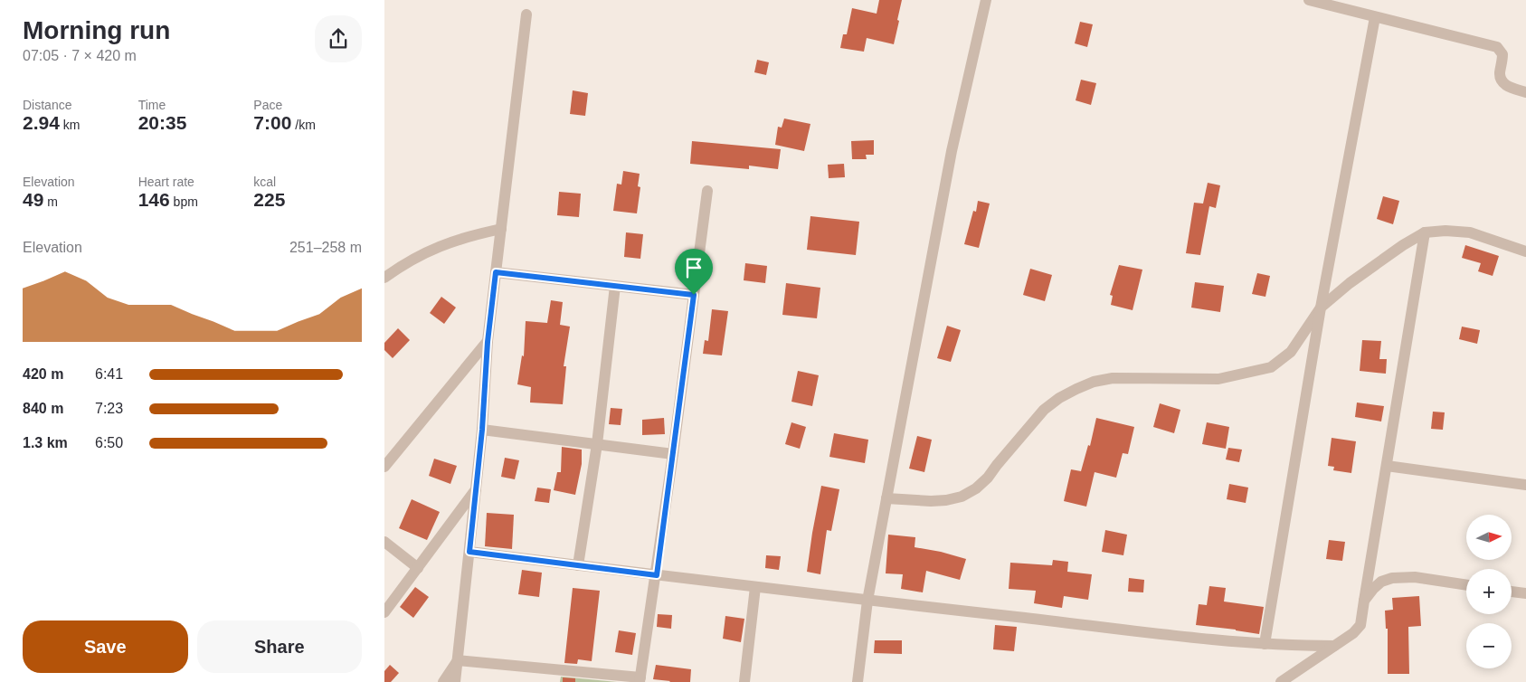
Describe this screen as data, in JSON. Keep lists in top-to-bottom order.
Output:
{
  "north": "right",
  "page": {
    "heading": ["Morning run", "07:05 · 7 × 420 m"],
    "stats": [
      ["Distance", "2.94 km"],
      ["Time", "20:35"],
      ["Pace", "7:00 /km"],
      ["Elevation", "49 m"],
      ["Heart rate", "146 bpm"],
      ["kcal", "225"]
    ],
    "chart": ["Elevation", "251–258 m"],
    "list": [
      {
        "name": "420 m",
        "note": "6:41"
      },
      {
        "name": "840 m",
        "note": "7:23"
      },
      {
        "name": "1.3 km",
        "note": "6:50"
      }
    ],
    "map_buttons": ["+", "−"],
    "buttons": ["Save", "Share"]
  }
}
